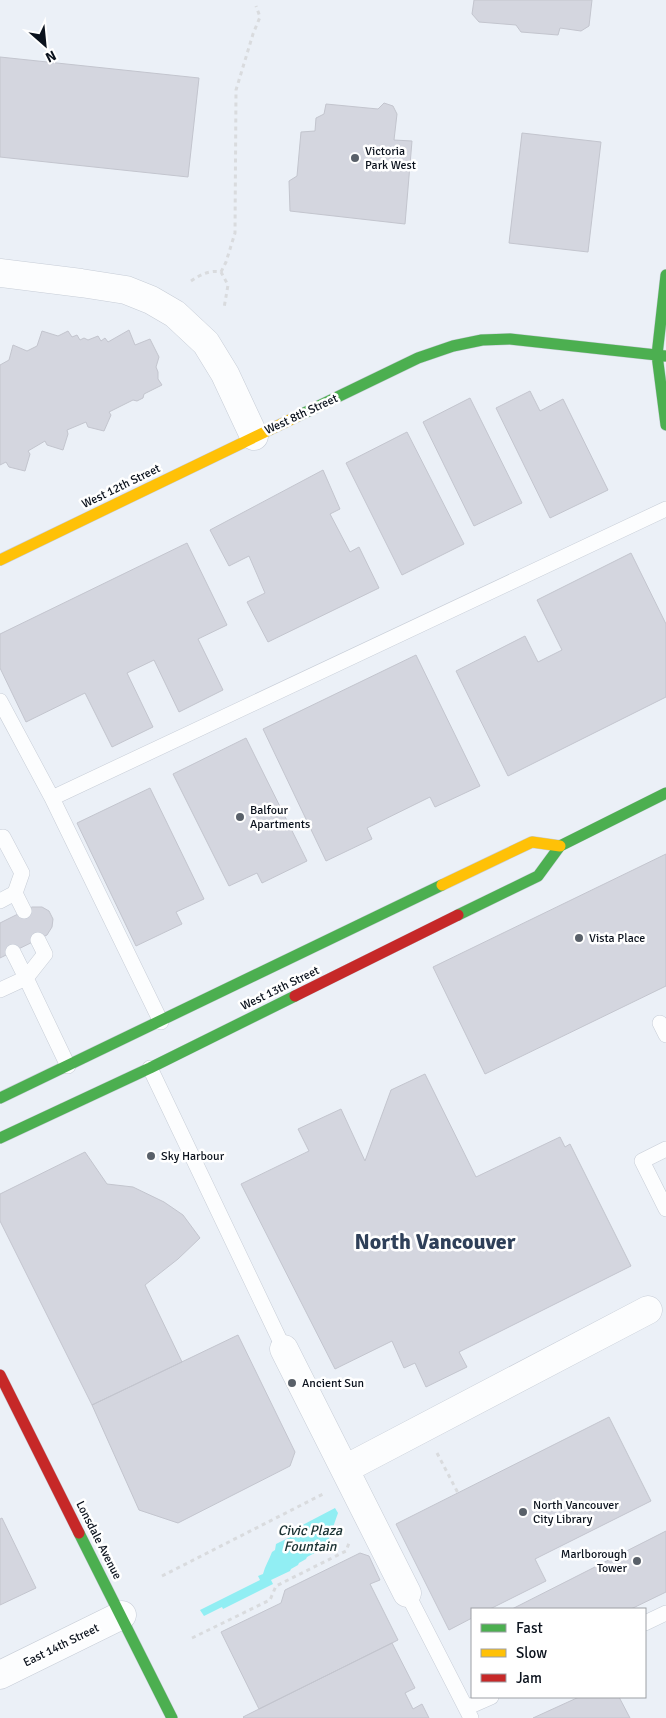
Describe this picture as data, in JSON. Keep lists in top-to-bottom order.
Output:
{
  "streets": {
    "main road": [
      "West 8th Street",
      "West 12th Street",
      "West 13th Street",
      "Lonsdale Avenue"
    ],
    "street": ["East 14th Street"]
  },
  "crossings": [
    ["West 8th Street", "West 12th Street"],
    ["Lonsdale Avenue", "East 14th Street"]
  ],
  "districts": ["North Vancouver"],
  "water": ["Civic Plaza Fountain"],
  "places": [
    "Victoria Park West",
    "Balfour Apartments",
    "Vista Place",
    "Sky Harbour",
    "Ancient Sun",
    "North Vancouver City Library",
    "Marlborough Tower"
  ],
  "legend": ["Fast", "Slow", "Jam"],
  "north": "bottom right"
}
